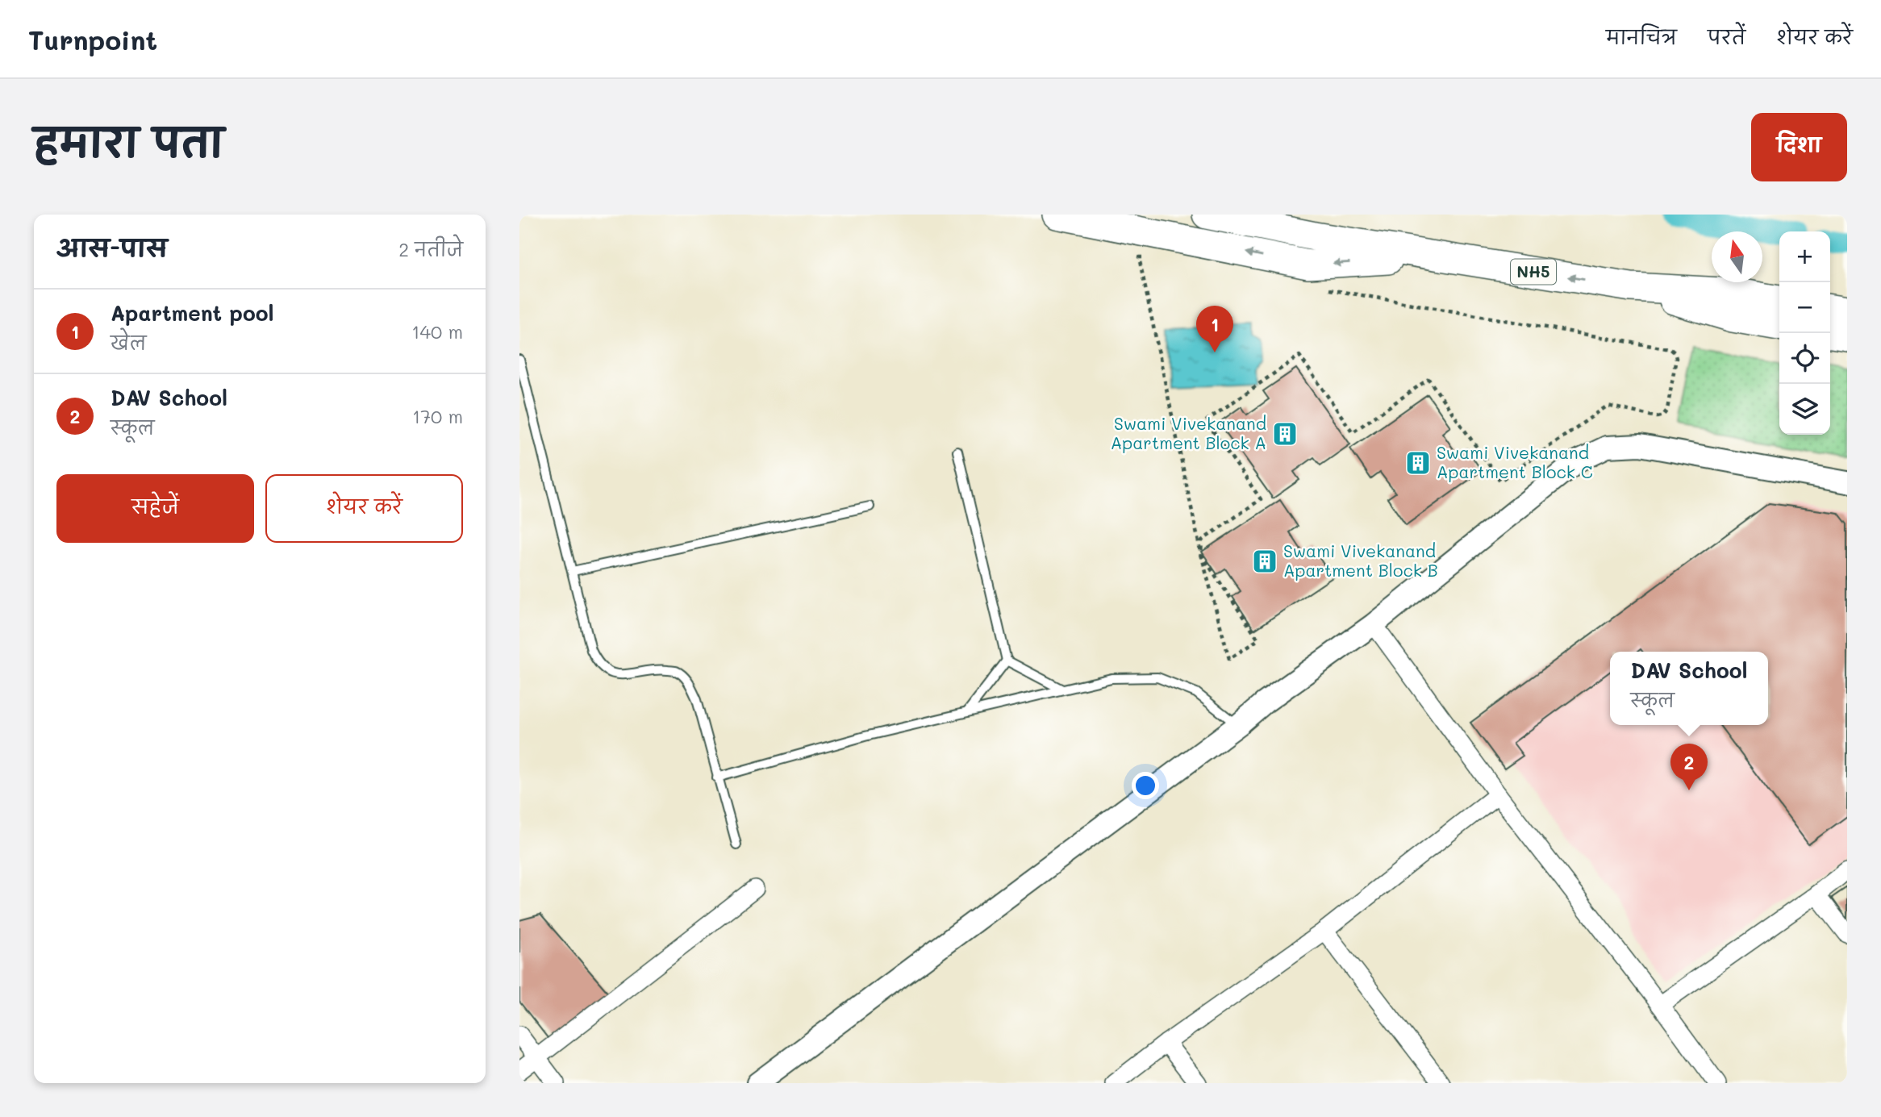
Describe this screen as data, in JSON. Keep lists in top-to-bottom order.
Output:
{
  "streets": {
    "highway": ["NH5"]
  },
  "places": {
    "building": ["Swami Vivekanand Apartment Block A", "Swami Vivekanand Apartment Block C", "Swami Vivekanand Apartment Block B"]
  },
  "north": "top",
  "page": {
    "header": "Turnpoint",
    "nav": ["मानचित्र", "परतें", "शेयर करें"],
    "title": "हमारा पता",
    "buttons": [
      "दिशा",
      ["सहेजें", "शेयर करें"]
    ],
    "heading": ["आस-पास", "2 नतीजे"],
    "map_buttons": ["+", "−"],
    "list": [
      {
        "mark": "1",
        "name": "Apartment pool",
        "note": "खेल",
        "value": "140 m"
      },
      {
        "mark": "2",
        "name": "DAV School",
        "note": "स्कूल",
        "value": "170 m"
      }
    ],
    "pins": ["1", "2"],
    "popup": ["DAV School", "स्कूल"]
  }
}
